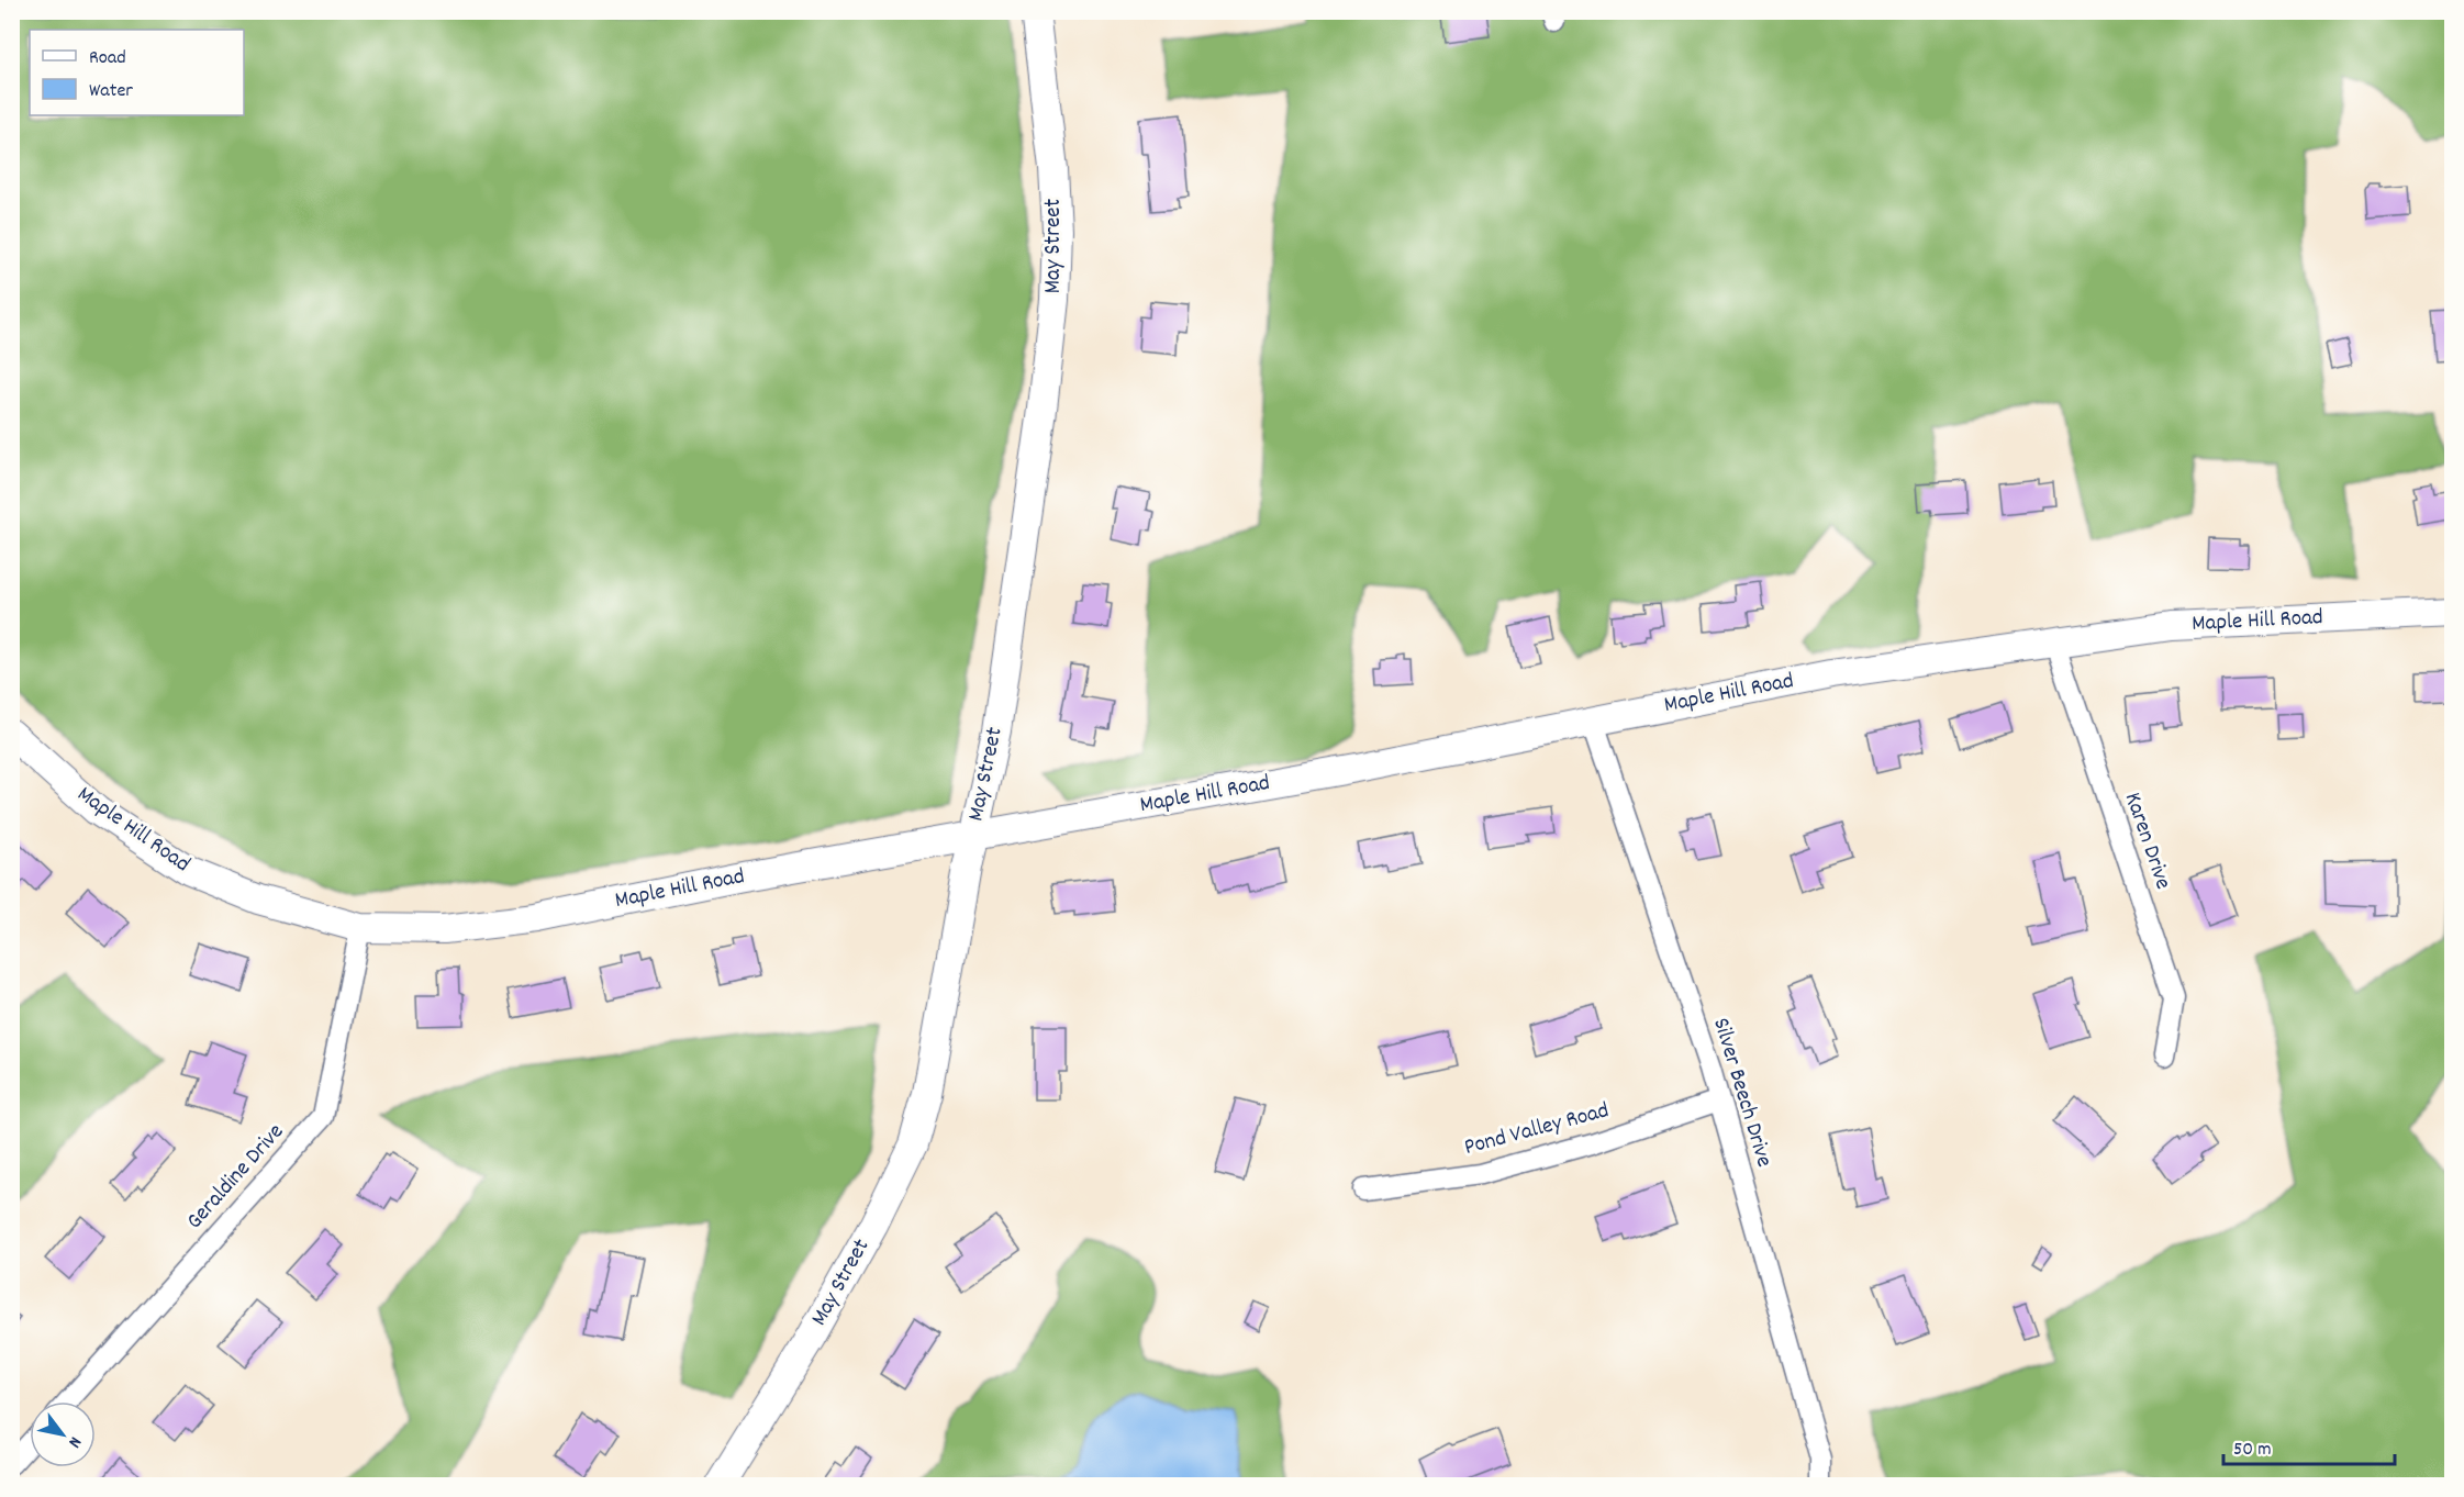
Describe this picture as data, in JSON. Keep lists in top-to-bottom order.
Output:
{
  "streets": {
    "street": [
      "May Street",
      "Maple Hill Road",
      "Karen Drive",
      "Silver Beech Drive",
      "Pond Valley Road",
      "Geraldine Drive"
    ]
  },
  "crossings": [
    ["May Street", "Maple Hill Road"],
    ["Maple Hill Road", "Karen Drive"],
    ["Maple Hill Road", "Silver Beech Drive"],
    ["Maple Hill Road", "Geraldine Drive"],
    ["Silver Beech Drive", "Pond Valley Road"]
  ],
  "legend": ["Road", "Water"],
  "scale_bar": "50 m",
  "north": "bottom right"
}
